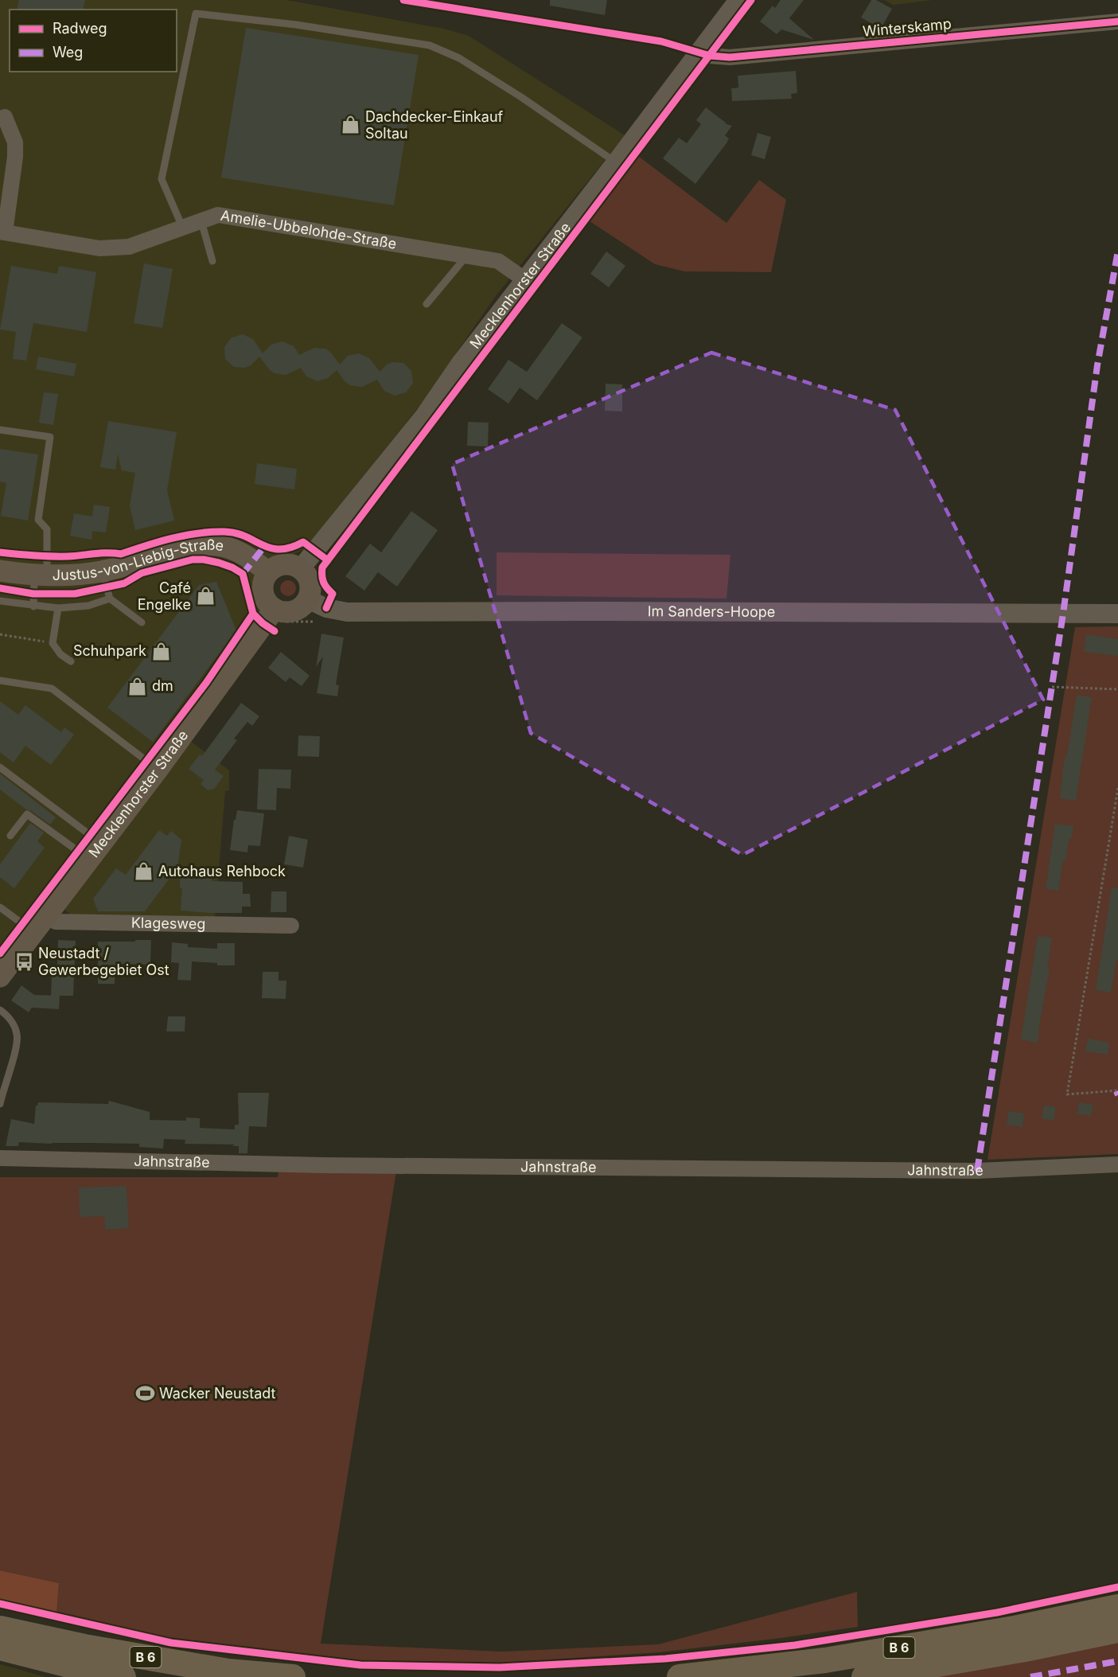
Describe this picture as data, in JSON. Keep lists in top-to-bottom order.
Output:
{
  "streets": {
    "highway": ["B 6"],
    "main road": ["Mecklenhorster Straße", "Justus-von-Liebig-Straße"],
    "street": [
      "Winterskamp",
      "Amelie-Ubbelohde-Straße",
      "Im Sanders-Hoope",
      "Klagesweg",
      "Jahnstraße"
    ]
  },
  "crossings": [
    ["Winterskamp", "Mecklenhorster Straße"],
    ["Amelie-Ubbelohde-Straße", "Mecklenhorster Straße"],
    ["Mecklenhorster Straße", "Justus-von-Liebig-Straße"],
    ["Mecklenhorster Straße", "Im Sanders-Hoope"],
    ["Mecklenhorster Straße", "Klagesweg"],
    ["Justus-von-Liebig-Straße", "Im Sanders-Hoope"]
  ],
  "places": {
    "shop": [
      "Dachdecker-Einkauf Soltau",
      "Café Engelke",
      "Schuhpark",
      "dm",
      "Autohaus Rehbock"
    ],
    "bus stop": ["Neustadt / Gewerbegebiet Ost"],
    "sports": ["Wacker Neustadt"]
  },
  "legend": ["Radweg", "Weg"]
}
